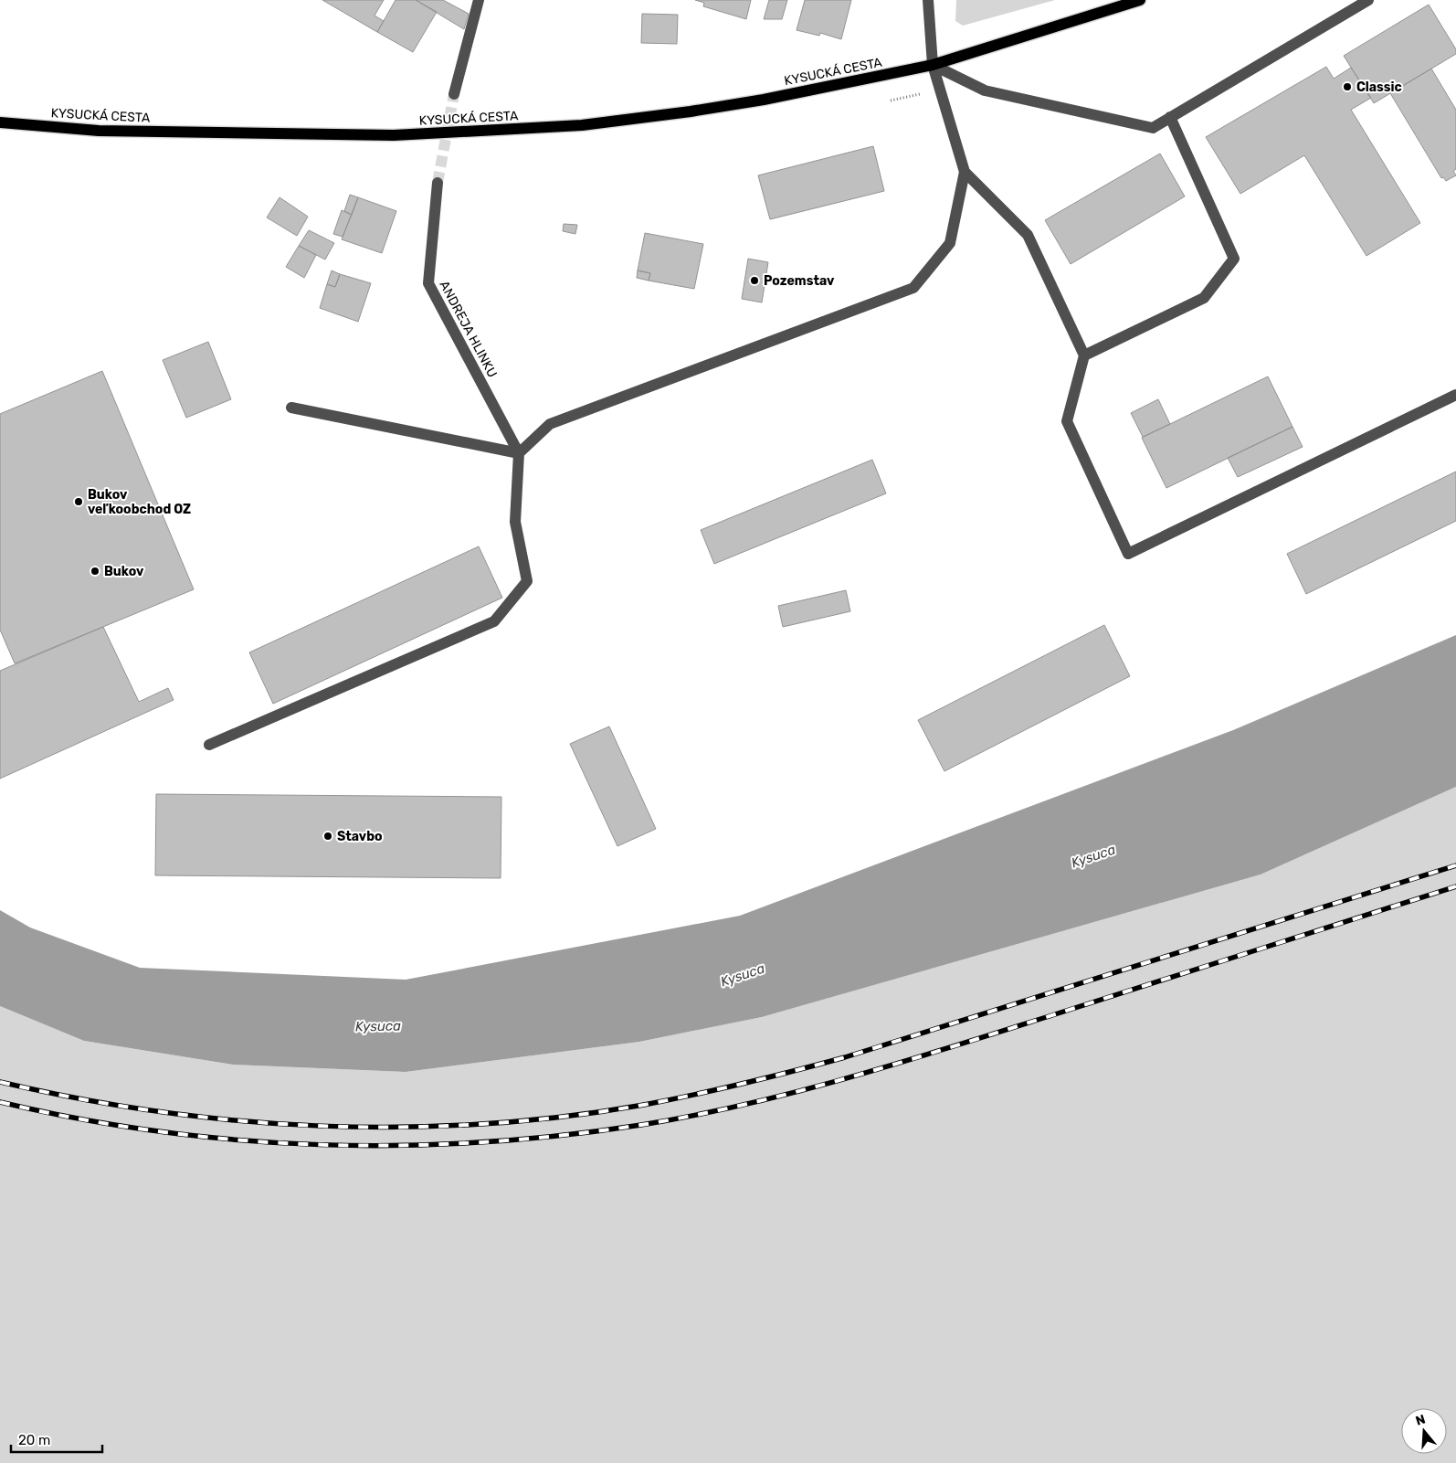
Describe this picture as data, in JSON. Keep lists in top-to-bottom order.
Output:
{
  "streets": {
    "main road": ["KYSUCKÁ CESTA"],
    "street": ["ANDREJA HLINKU"]
  },
  "water": ["Kysuca"],
  "places": [
    "Classic",
    "Pozemstav",
    "Bukov veľkoobchod OZ",
    "Bukov",
    "Stavbo"
  ],
  "scale_bar": "20 m",
  "north": "top"
}
